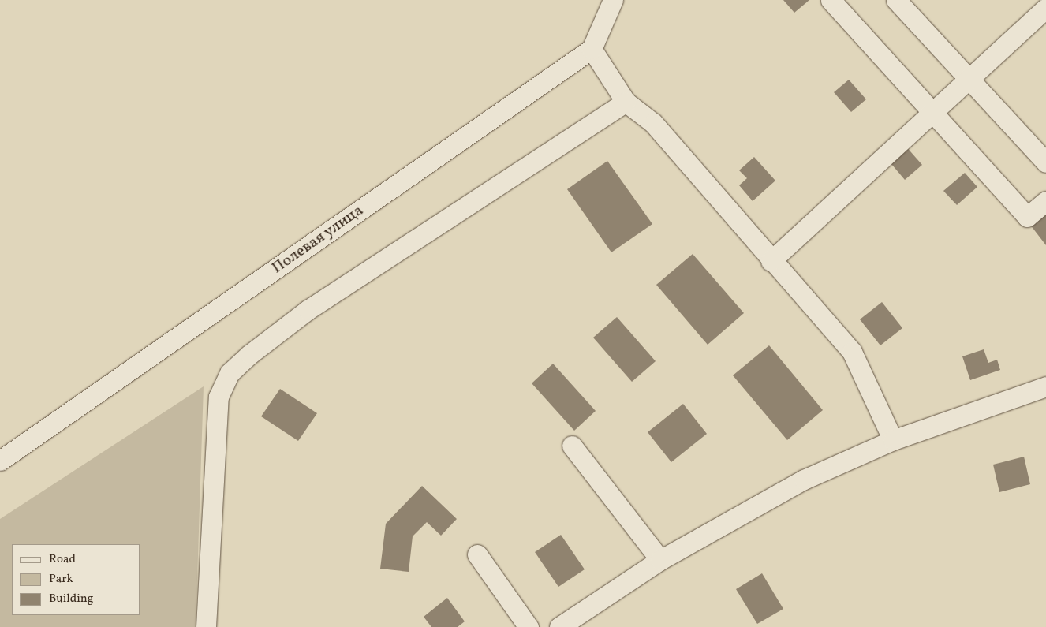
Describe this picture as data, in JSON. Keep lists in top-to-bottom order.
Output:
{
  "streets": {
    "street": ["Полевая улица"]
  },
  "legend": ["Road", "Park", "Building"]
}
